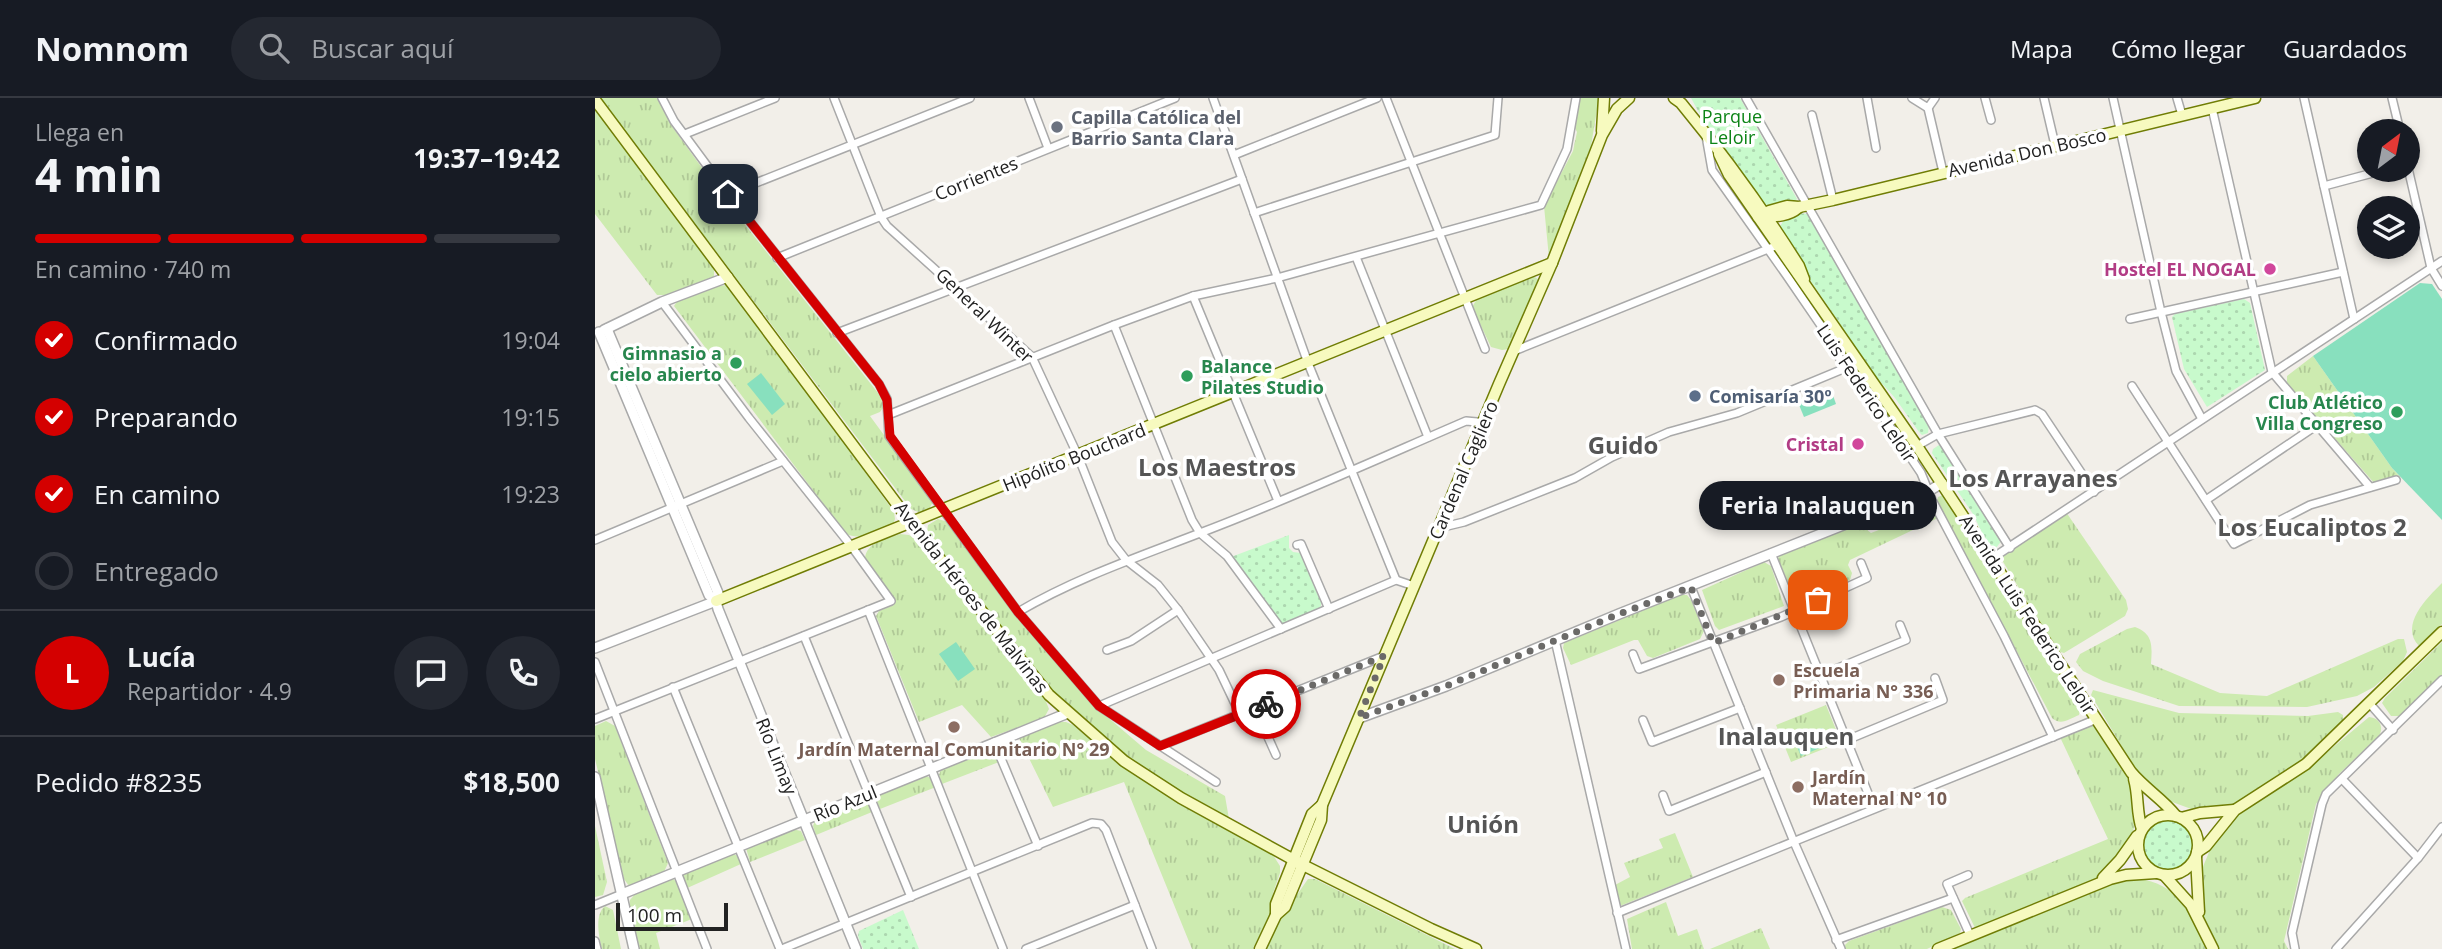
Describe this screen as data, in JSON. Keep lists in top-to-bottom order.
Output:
{
  "streets": {
    "main road": [
      "Avenida Don Bosco",
      "Hipólito Bouchard",
      "Cardenal Cagliero",
      "Avenida Héroes de Malvinas",
      "Avenida Luis Federico Leloir"
    ],
    "street": [
      "Corrientes",
      "General Winter",
      "Luis Federico Leloir",
      "Río Limay",
      "Río Azul"
    ]
  },
  "crossings": [
    ["Avenida Don Bosco", "Luis Federico Leloir"],
    ["Avenida Don Bosco", "Avenida Luis Federico Leloir"],
    ["Corrientes", "General Winter"],
    ["General Winter", "Hipólito Bouchard"],
    ["Luis Federico Leloir", "Avenida Luis Federico Leloir"],
    ["Hipólito Bouchard", "Cardenal Cagliero"],
    ["Hipólito Bouchard", "Avenida Héroes de Malvinas"],
    ["Hipólito Bouchard", "Río Limay"],
    ["Cardenal Cagliero", "Avenida Héroes de Malvinas"],
    ["Avenida Héroes de Malvinas", "Río Azul"],
    ["Río Limay", "Río Azul"]
  ],
  "districts": [
    "Guido",
    "Los Maestros",
    "Los Arrayanes",
    "Los Eucaliptos 2",
    "Inalauquen",
    "Unión"
  ],
  "parks": ["Parque Leloir"],
  "places": [
    "Capilla Católica del Barrio Santa Clara",
    "Hostel EL NOGAL",
    "Gimnasio a cielo abierto",
    "Balance Pilates Studio",
    "Comisaría 30º",
    "Club Atlético Villa Congreso",
    "Cristal",
    "Feria Inalauquen",
    "Escuela Primaria N° 336",
    "Jardín Maternal Comunitario N° 29",
    "Jardín Maternal N° 10"
  ],
  "scale_bar": "100 m",
  "north": "top right",
  "page": {
    "header": "Nomnom",
    "search": "Buscar aquí",
    "nav": ["Mapa", "Cómo llegar", "Guardados"],
    "heading": ["4 min", "Llega en", "19:37–19:42"],
    "panel": [
      "Lucía",
      "Repartidor · 4.9",
      "Pedido #8235",
      "$18,500"
    ],
    "bar": "En camino · 740 m",
    "list": [
      ["Confirmado", "19:04"],
      ["Preparando", "19:15"],
      ["En camino", "19:23"],
      "Entregado"
    ],
    "bubble": "Feria Inalauquen",
    "round": "L",
    "scale": "100 m"
  }
}
